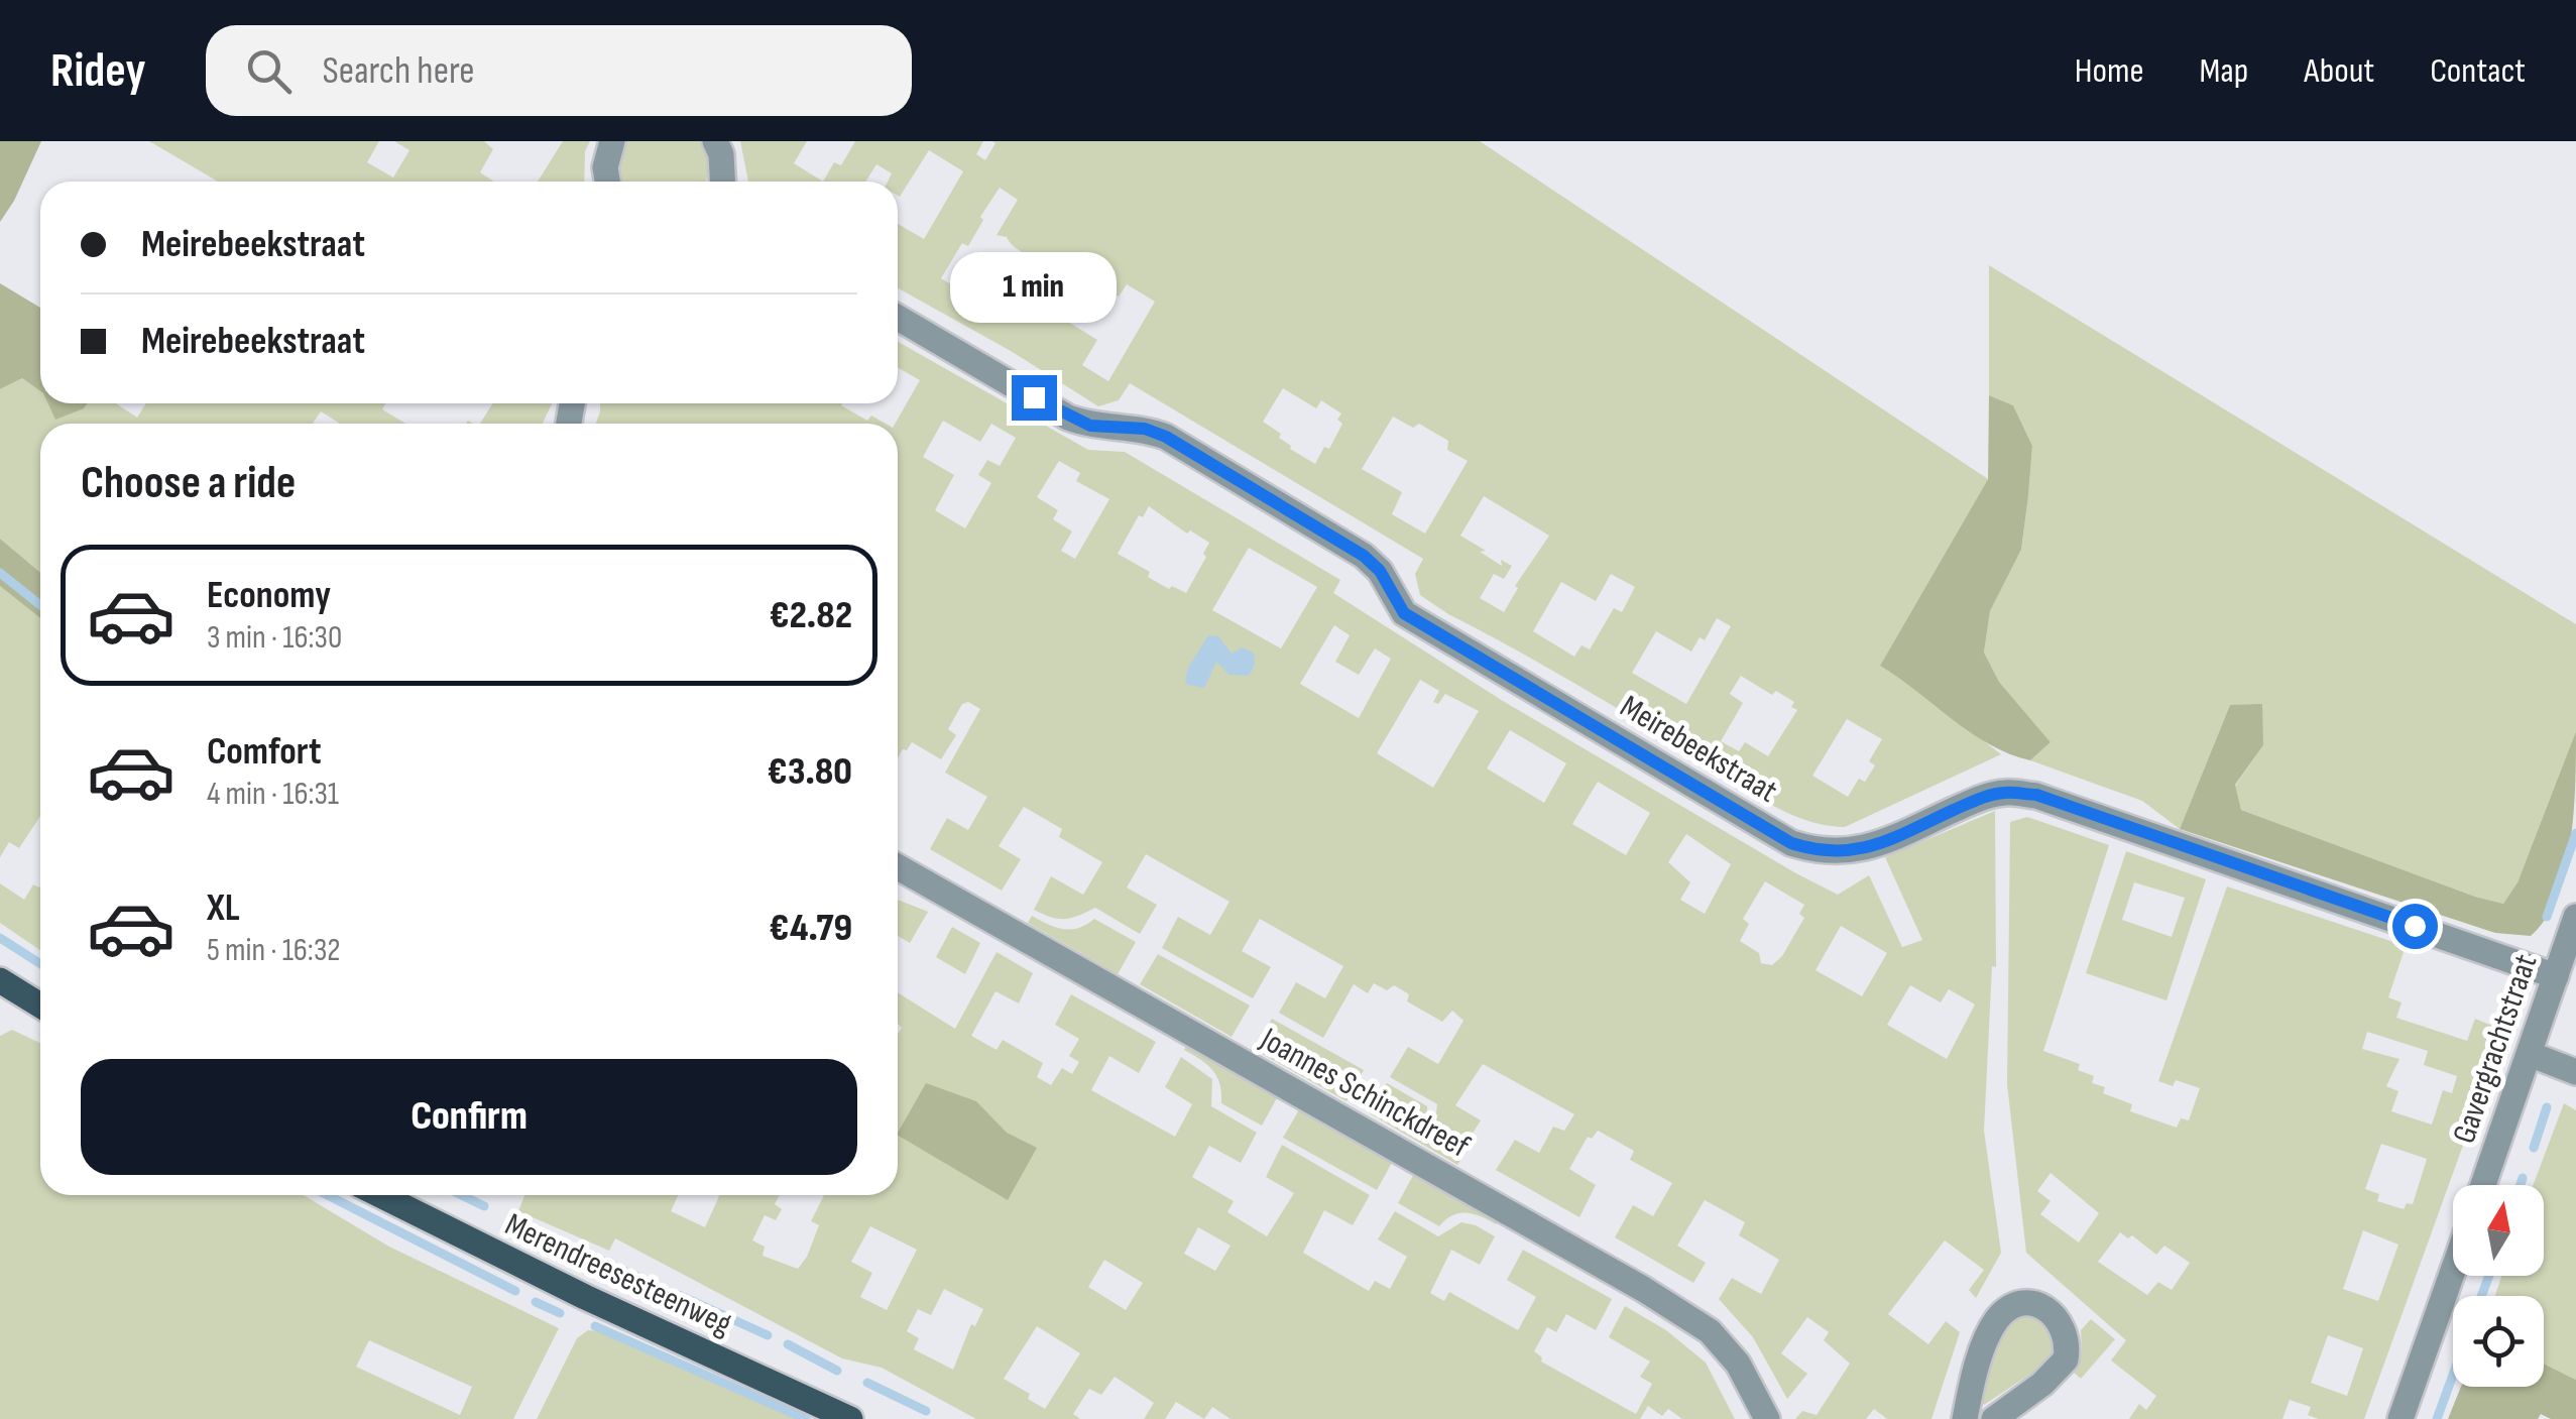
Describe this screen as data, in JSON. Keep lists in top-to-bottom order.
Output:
{
  "streets": {
    "main road": ["Merendreesesteenweg"],
    "street": ["Meirebeekstraat", "Gavergrachtstraat", "Joannes Schinckdreef"]
  },
  "crossings": [
    ["Meirebeekstraat", "Gavergrachtstraat"]
  ],
  "north": "top",
  "page": {
    "header": "Ridey",
    "search": "Search here",
    "nav": [
      "Home",
      "Map",
      "About",
      "Contact"
    ],
    "banner": ["Meirebeekstraat", "Meirebeekstraat"],
    "bubble": "1 min",
    "heading": "Choose a ride",
    "list": [
      {
        "name": "Economy",
        "note": "3 min · 16:30",
        "value": "€2.82"
      },
      {
        "name": "Comfort",
        "note": "4 min · 16:31",
        "value": "€3.80"
      },
      {
        "name": "XL",
        "note": "5 min · 16:32",
        "value": "€4.79"
      }
    ],
    "buttons": "Confirm"
  }
}
